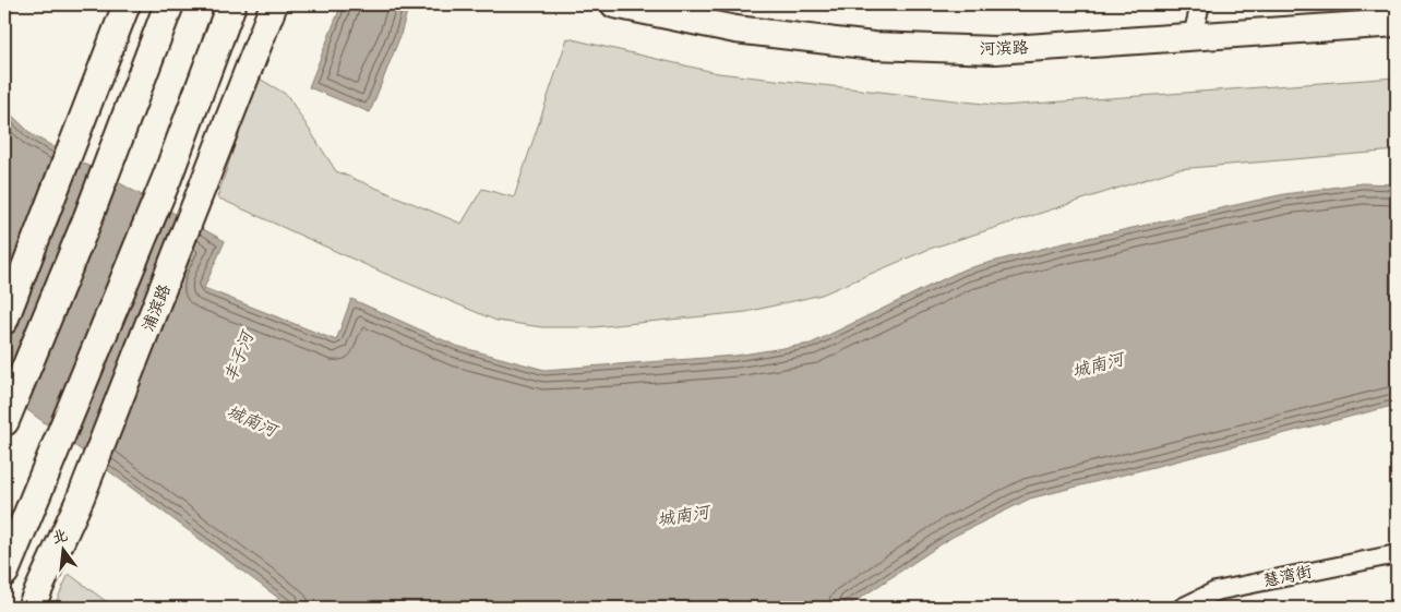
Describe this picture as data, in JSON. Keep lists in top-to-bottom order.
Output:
{
  "streets": {
    "street": ["河滨路", "浦滨路", "慧湾街"]
  },
  "water": ["丰子河", "城南河"],
  "north": "top"
}
